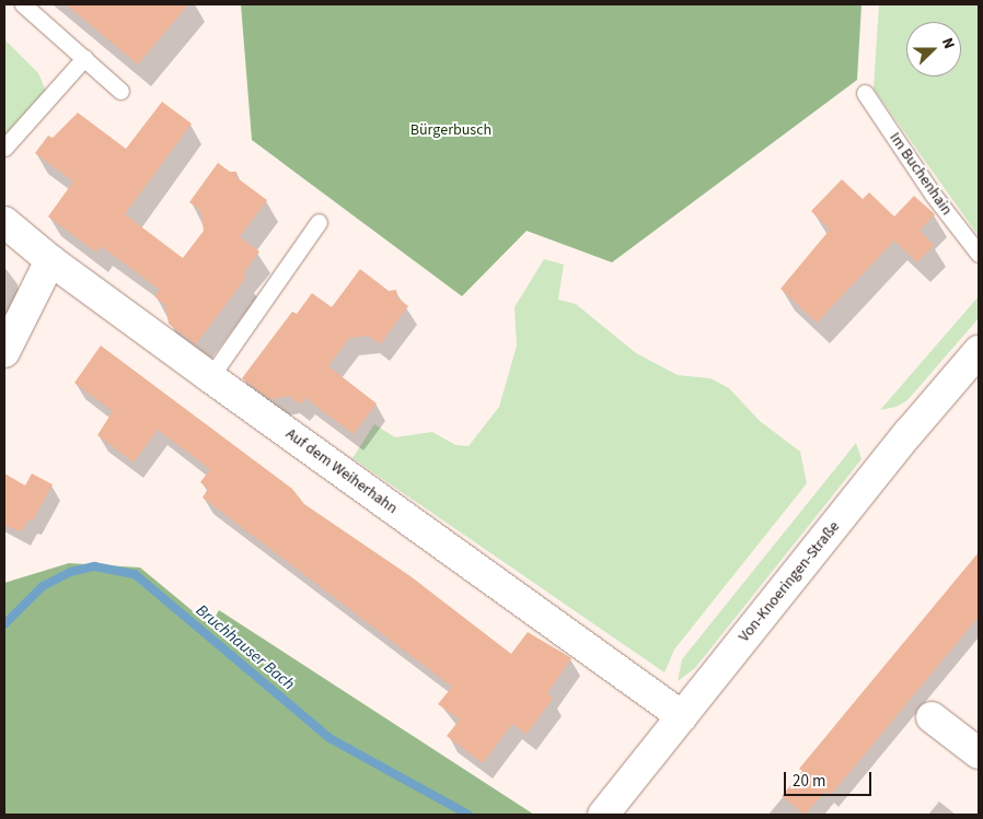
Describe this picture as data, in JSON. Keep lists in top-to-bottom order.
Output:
{
  "streets": {
    "street": ["Auf dem Weiherhahn", "Von-Knoeringen-Straße"],
    "lane": ["Im Buchenhain"]
  },
  "crossings": [
    ["Auf dem Weiherhahn", "Von-Knoeringen-Straße"]
  ],
  "water": ["Bruchhauser Bach"],
  "parks": ["Bürgerbusch"],
  "scale_bar": "20 m",
  "north": "right"
}
